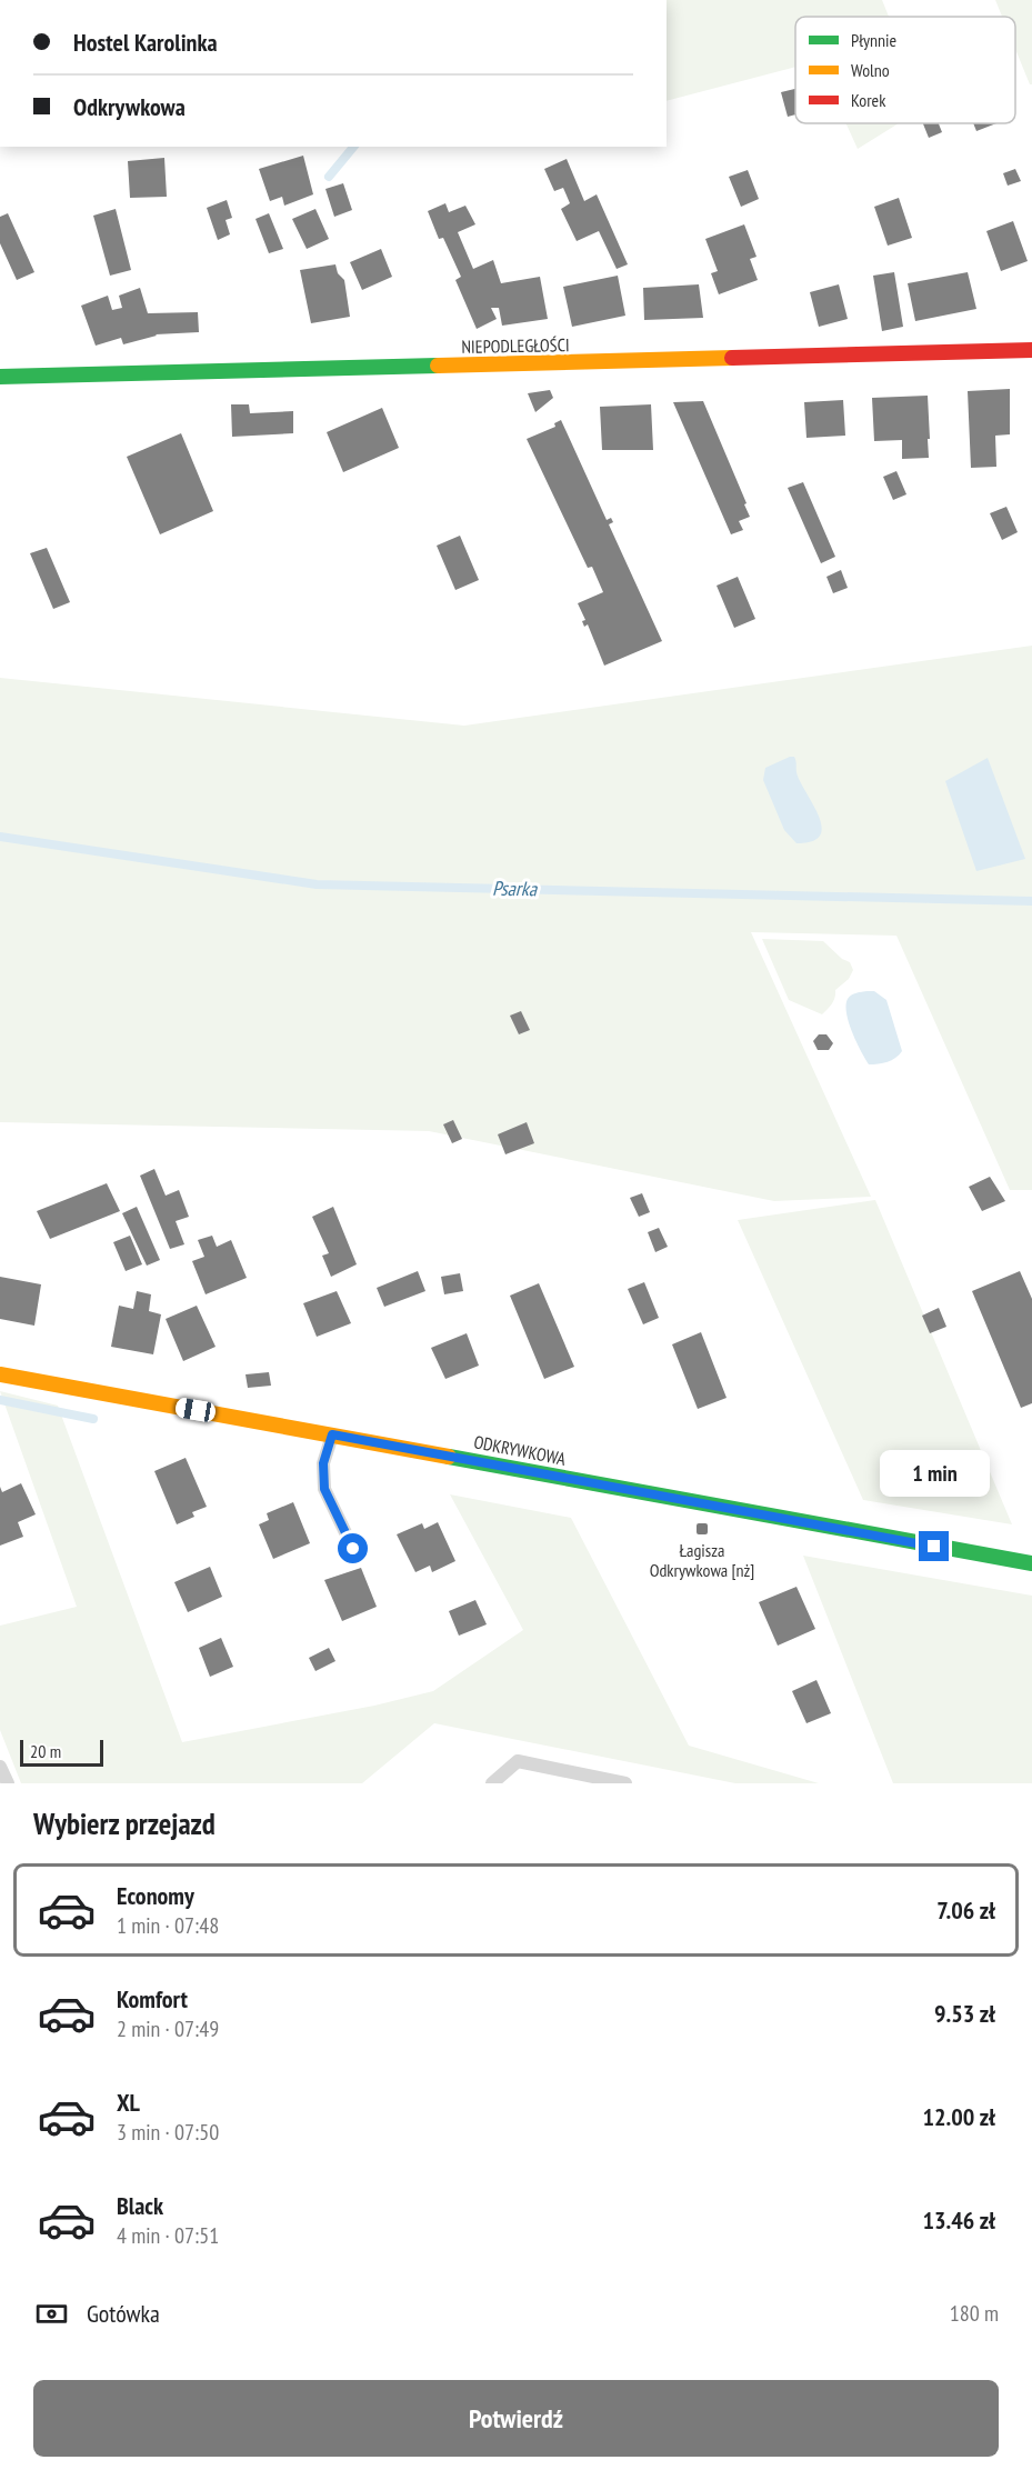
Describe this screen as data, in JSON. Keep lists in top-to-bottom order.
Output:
{
  "streets": {
    "street": ["NIEPODLEGŁOŚCI", "ODKRYWKOWA"]
  },
  "water": ["Psarka"],
  "places": {
    "transit": ["Łagisza Odkrywkowa [nż]"]
  },
  "legend": ["Płynnie", "Wolno", "Korek"],
  "scale_bar": "20 m",
  "page": {
    "banner": ["Hostel Karolinka", "Odkrywkowa"],
    "bubble": "1 min",
    "scale": "20 m",
    "heading": "Wybierz przejazd",
    "list": [
      {
        "name": "Economy",
        "note": "1 min · 07:48",
        "value": "7.06 zł"
      },
      {
        "name": "Komfort",
        "note": "2 min · 07:49",
        "value": "9.53 zł"
      },
      {
        "name": "XL",
        "note": "3 min · 07:50",
        "value": "12.00 zł"
      },
      {
        "name": "Black",
        "note": "4 min · 07:51",
        "value": "13.46 zł"
      }
    ],
    "pay": ["Gotówka", "180 m"],
    "buttons": "Potwierdź"
  }
}
